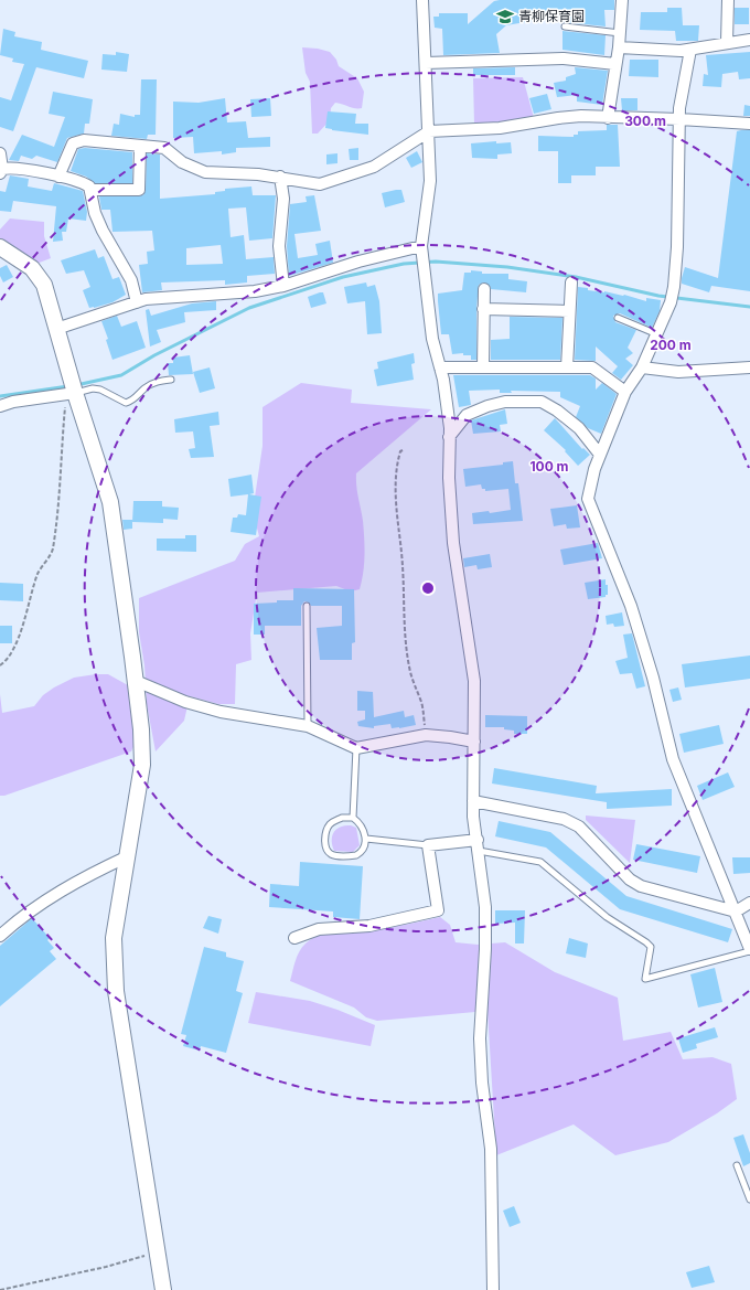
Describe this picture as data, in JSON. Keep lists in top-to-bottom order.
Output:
{
  "places": {
    "school or university": ["青柳保育園"]
  },
  "rings": ["300 m", "200 m", "100 m"]
}
